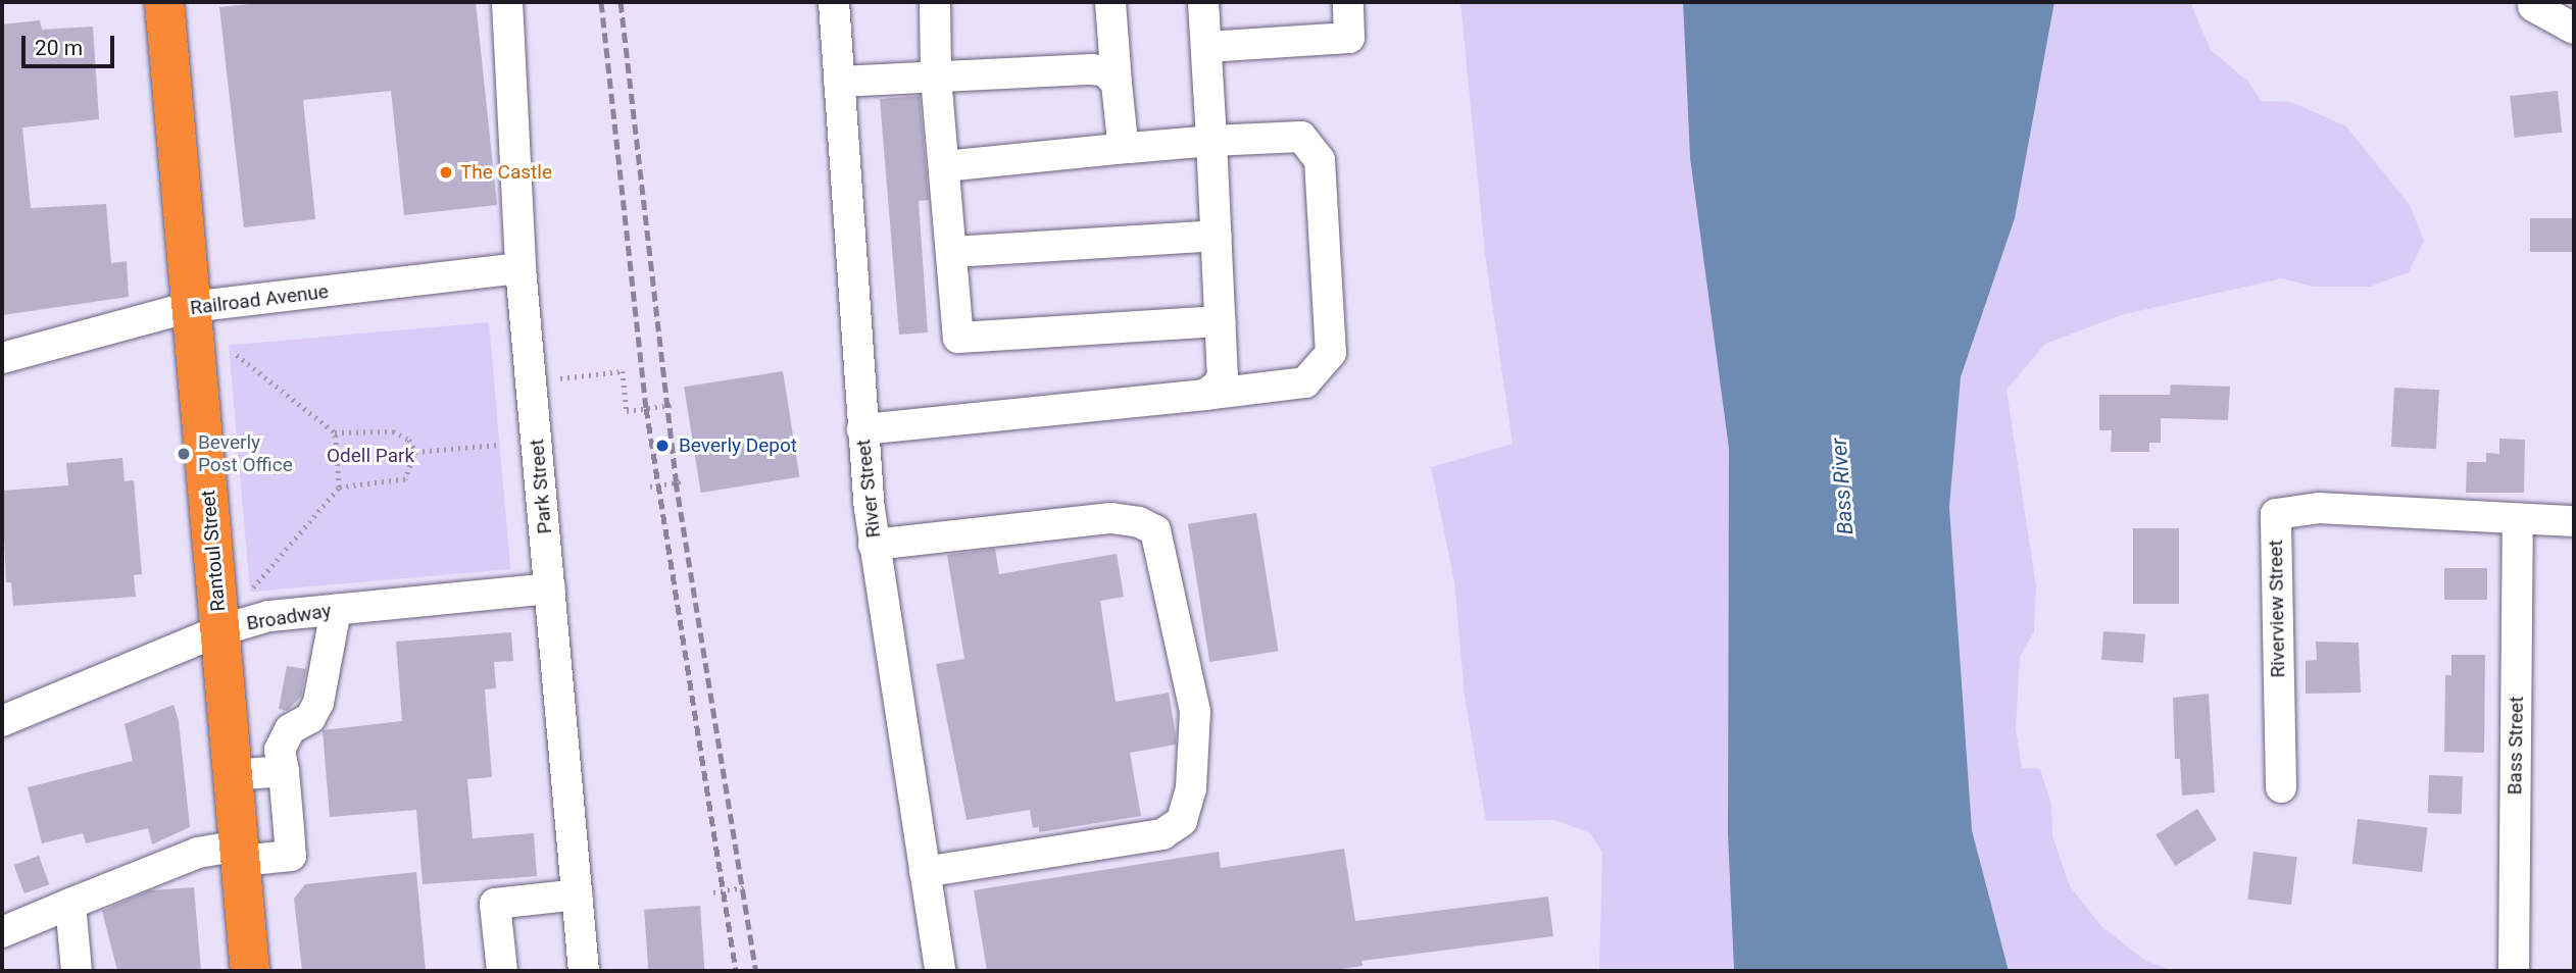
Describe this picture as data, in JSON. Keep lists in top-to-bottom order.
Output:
{
  "streets": {
    "highway": ["Rantoul Street"],
    "street": [
      "Railroad Avenue",
      "Park Street",
      "River Street",
      "Riverview Street",
      "Broadway",
      "Bass Street"
    ]
  },
  "crossings": [
    ["Railroad Avenue", "Park Street"],
    ["Railroad Avenue", "Rantoul Street"],
    ["Park Street", "Broadway"],
    ["Rantoul Street", "Broadway"],
    ["Riverview Street", "Bass Street"]
  ],
  "water": ["Bass River"],
  "parks": ["Odell Park"],
  "places": ["The Castle", "Beverly Depot", "Beverly Post Office"],
  "scale_bar": "20 m"
}
